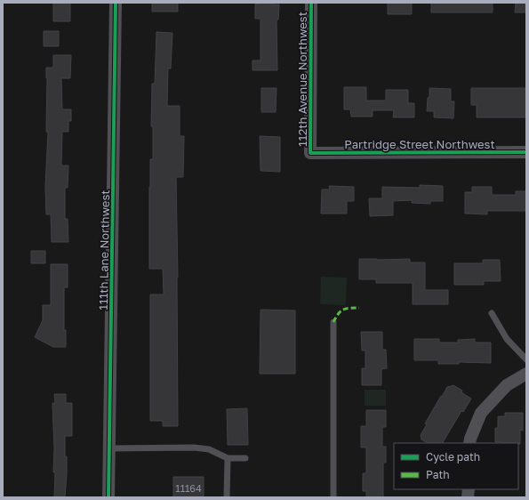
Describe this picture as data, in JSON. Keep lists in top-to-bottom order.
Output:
{
  "streets": {
    "street": ["112th Avenue Northwest", "Partridge Street Northwest", "111th Lane Northwest"]
  },
  "crossings": [
    ["112th Avenue Northwest", "Partridge Street Northwest"]
  ],
  "house_numbers": ["11164"],
  "legend": ["Cycle path", "Path"]
}
